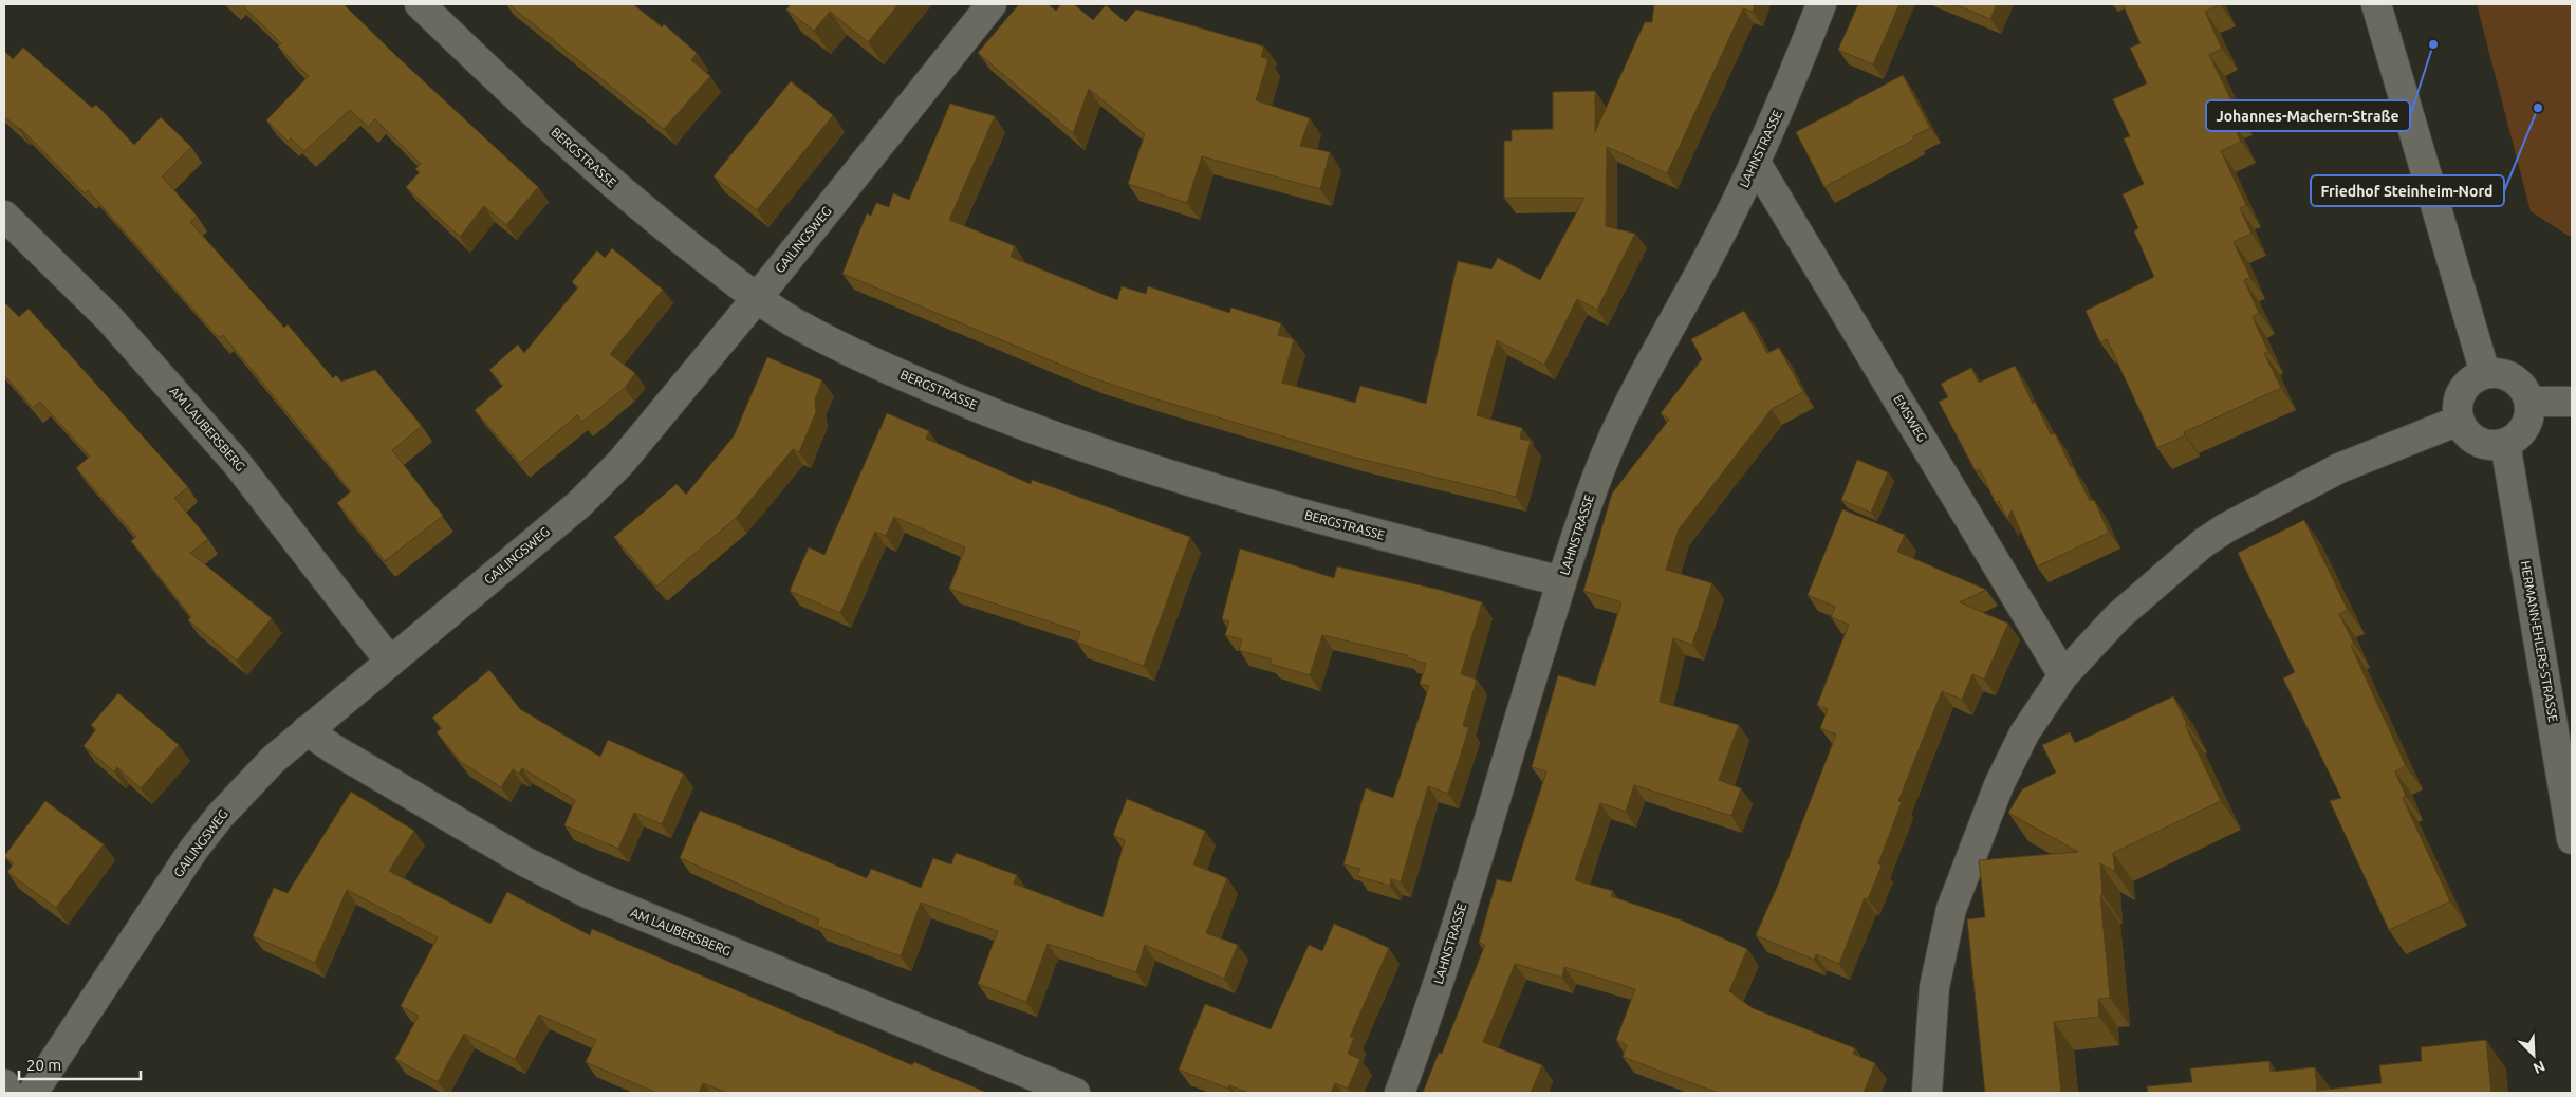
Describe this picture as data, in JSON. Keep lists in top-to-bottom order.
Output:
{
  "streets": {
    "street": [
      "LAHNSTRASSE",
      "BERGSTRASSE",
      "GAILINGSWEG",
      "EMSWEG",
      "AM LAUBERSBERG",
      "HERMANN-EHLERS-STRASSE"
    ]
  },
  "crossings": [
    ["LAHNSTRASSE", "BERGSTRASSE"],
    ["LAHNSTRASSE", "EMSWEG"],
    ["BERGSTRASSE", "GAILINGSWEG"],
    ["GAILINGSWEG", "AM LAUBERSBERG"]
  ],
  "places": ["Johannes-Machern-Straße", "Friedhof Steinheim-Nord"],
  "scale_bar": "20 m",
  "north": "bottom right"
}
